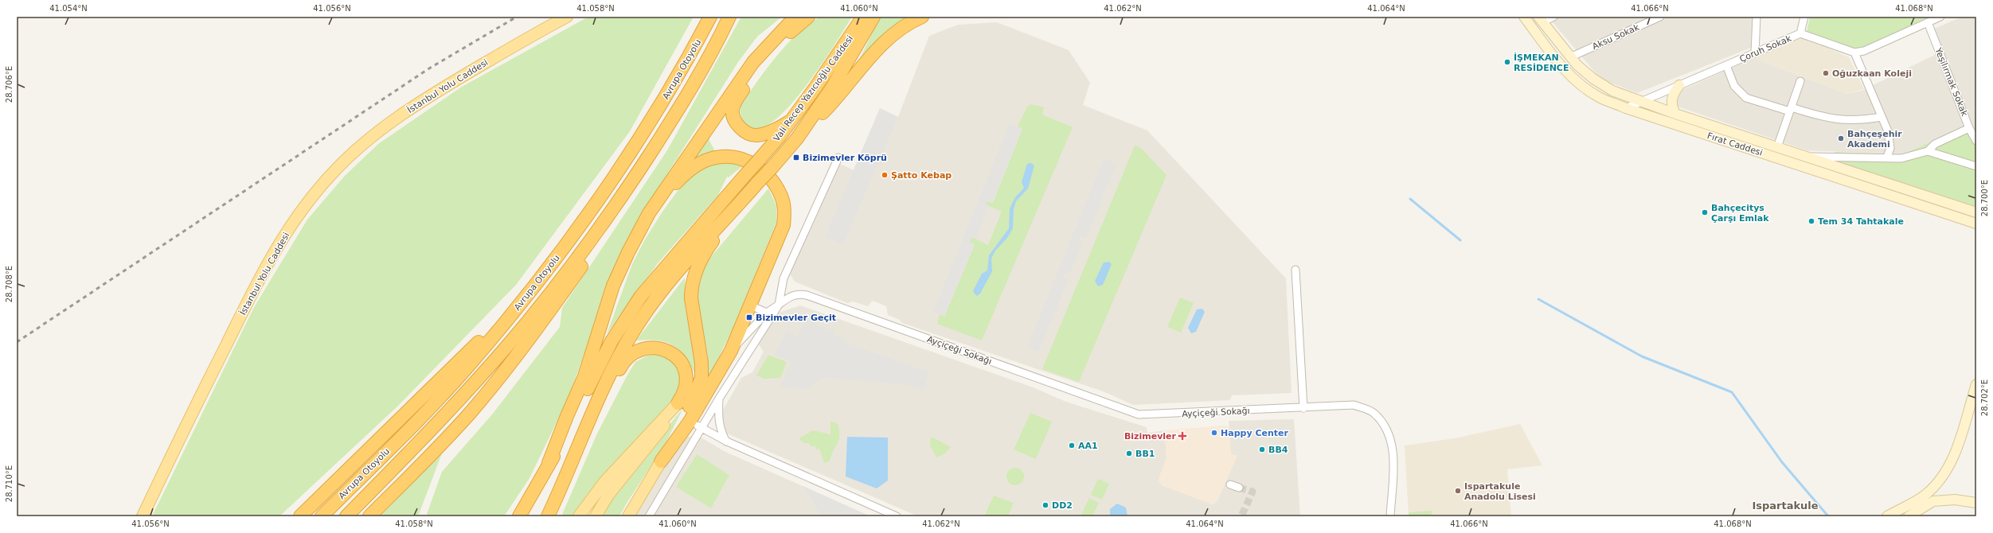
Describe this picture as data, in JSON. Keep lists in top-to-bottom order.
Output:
{
  "streets": {
    "highway": ["Avrupa Otoyolu", "Vali Recep Yazıcıoğlu Caddesi"],
    "main road": ["İstanbul Yolu Caddesi", "Fırat Caddesi"],
    "street": [
      "Aksu Sokak",
      "Çoruh Sokak",
      "Yeşilırmak Sokak",
      "Ayçiçeği Sokağı"
    ]
  },
  "crossings": [
    ["Aksu Sokak", "Fırat Caddesi"],
    ["Çoruh Sokak", "Fırat Caddesi"]
  ],
  "districts": ["Ispartakule"],
  "places": {
    "other": [
      "İŞMEKAN RESİDENCE",
      "Oğuzkaan Koleji",
      "Bahçeşehir Akademi",
      "Şatto Kebap",
      "Bahçecitys Çarşı Emlak",
      "Tem 34 Tahtakale",
      "Happy Center",
      "AA1",
      "BB4",
      "BB1",
      "Ispartakule Anadolu Lisesi",
      "DD2"
    ],
    "transit": ["Bizimevler Köprü", "Bizimevler Geçit"],
    "health": ["Bizimevler"]
  },
  "coordinates": [
    "41.054°N",
    "41.056°N",
    "41.058°N",
    "41.060°N",
    "41.062°N",
    "41.064°N",
    "41.066°N",
    "41.068°N",
    "28.706°E",
    "28.700°E",
    "28.708°E",
    "28.702°E",
    "28.710°E"
  ]
}
